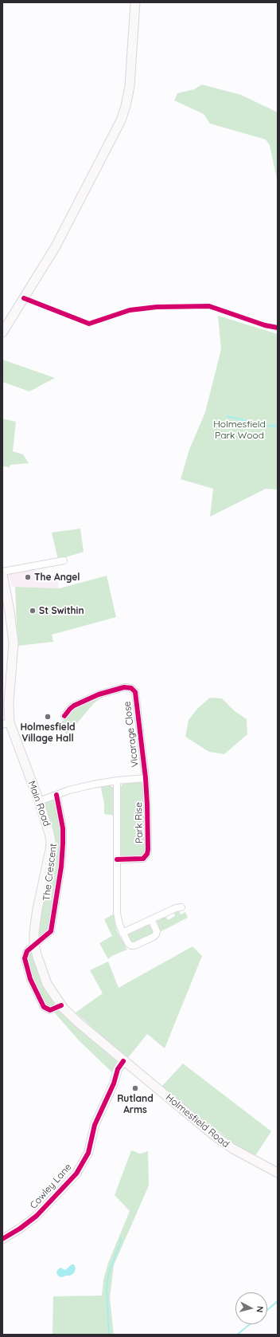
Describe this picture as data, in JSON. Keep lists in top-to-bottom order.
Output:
{
  "streets": {
    "main road": ["Main Road", "Holmesfield Road"],
    "street": [
      "Vicarage Close",
      "Park Rise",
      "The Crescent",
      "Cowley Lane"
    ]
  },
  "crossings": [
    ["Vicarage Close", "Park Rise"],
    ["Main Road", "The Crescent"],
    ["Main Road", "Holmesfield Road"],
    ["Main Road", "Cowley Lane"],
    ["Holmesfield Road", "Cowley Lane"]
  ],
  "parks": ["Holmesfield Park Wood"],
  "places": [
    "The Angel",
    "St Swithin",
    "Holmesfield Village Hall",
    "Rutland Arms"
  ],
  "north": "right"
}
